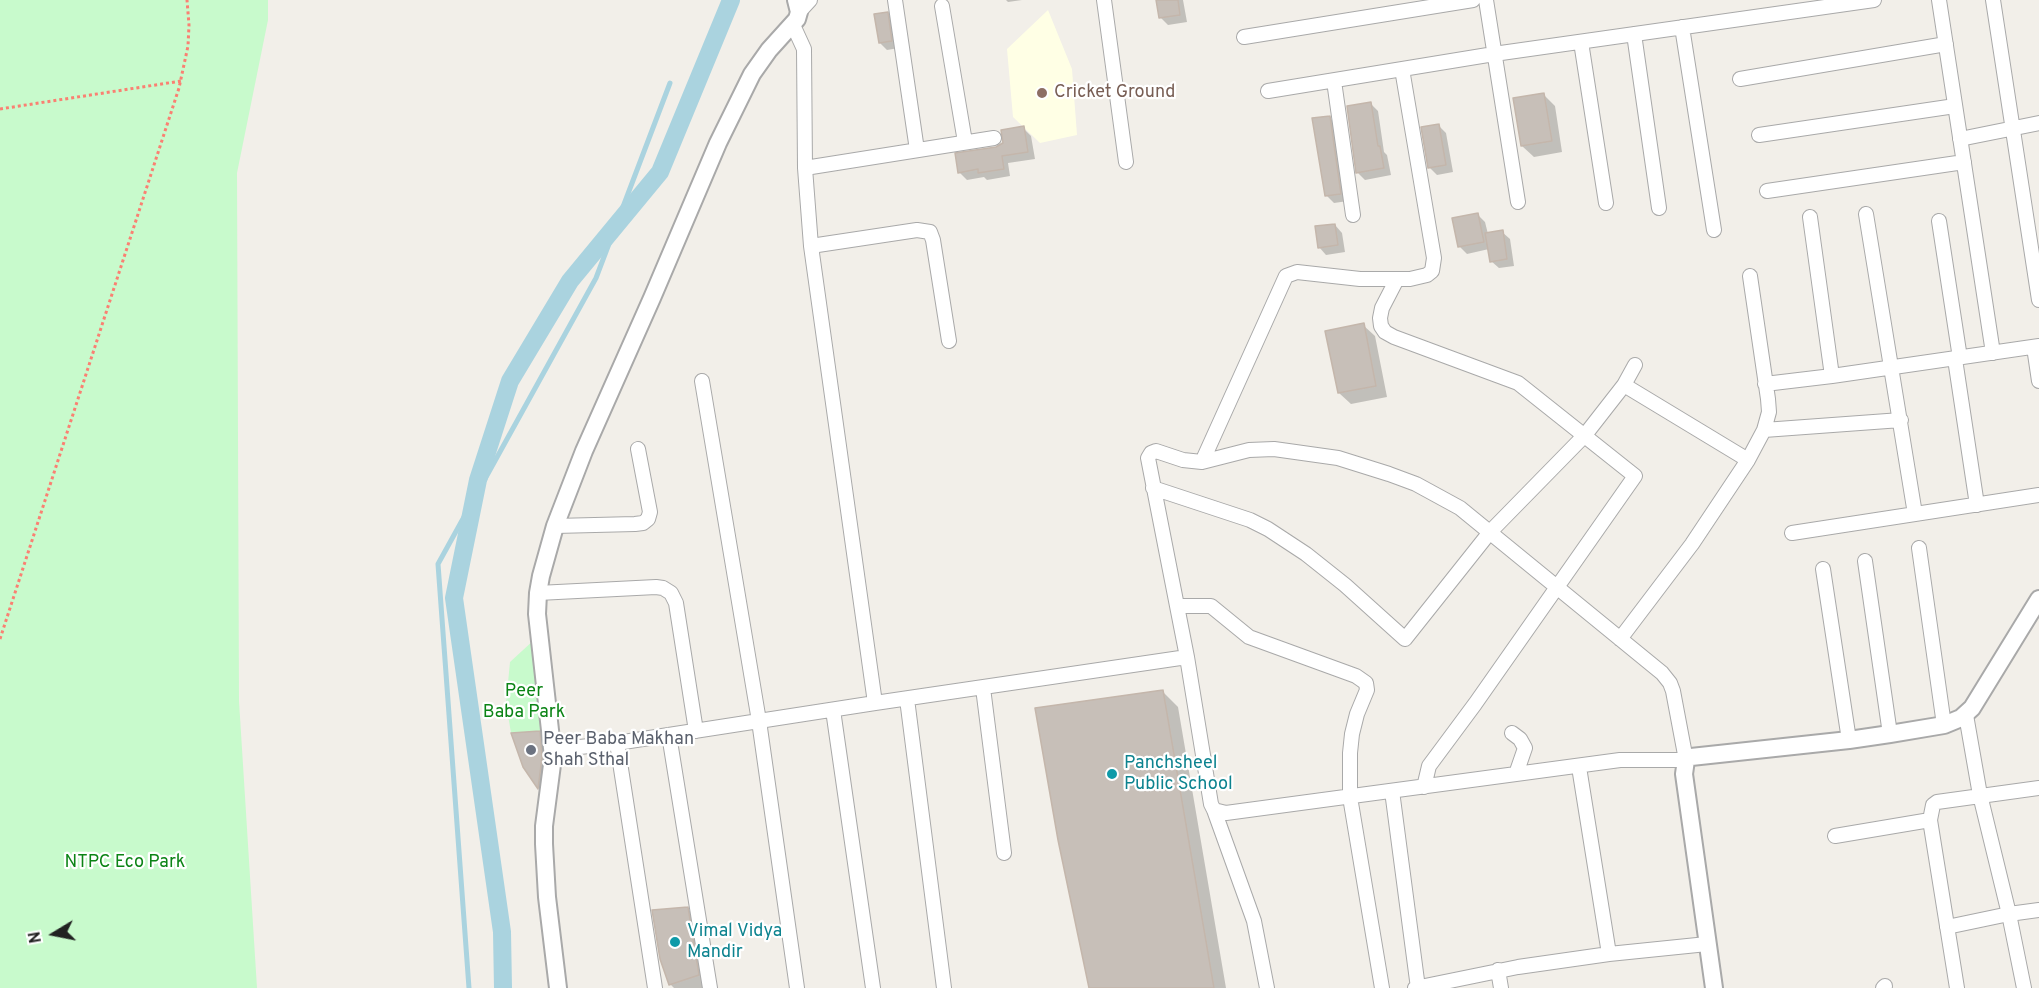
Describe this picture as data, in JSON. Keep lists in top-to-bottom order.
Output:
{
  "parks": ["Peer Baba Park", "NTPC Eco Park"],
  "places": [
    "Cricket Ground",
    "Peer Baba Makhan Shah Sthal",
    "Panchsheel Public School",
    "Vimal Vidya Mandir"
  ],
  "north": "left"
}
